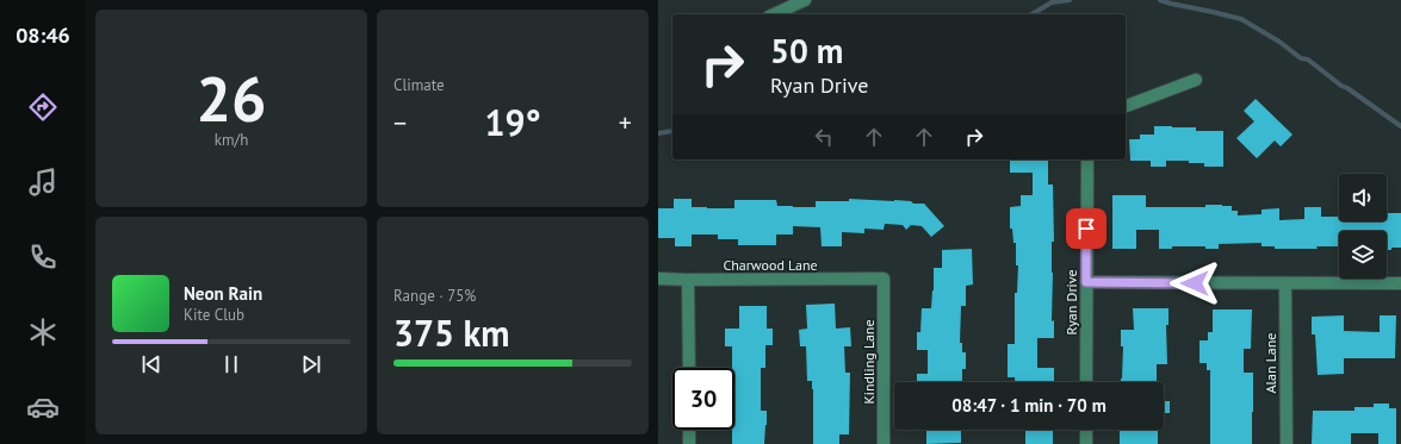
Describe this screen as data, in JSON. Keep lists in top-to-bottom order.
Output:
{
  "streets": {
    "street": [
      "Charwood Lane",
      "Ryan Drive",
      "Kindling Lane",
      "Alan Lane"
    ]
  },
  "crossings": [
    ["Charwood Lane", "Kindling Lane"]
  ],
  "page": {
    "tabs": "08:46",
    "tile": [
      ["26", "km/h"],
      "Climate",
      ["Range · 75%", "375 km"]
    ],
    "turn": ["50 m", "Ryan Drive"],
    "heat": ["−", "19°", "+"],
    "song": ["Neon Rain", "Kite Club"],
    "limit": "30",
    "trip": "08:47 · 1 min · 70 m"
  }
}
